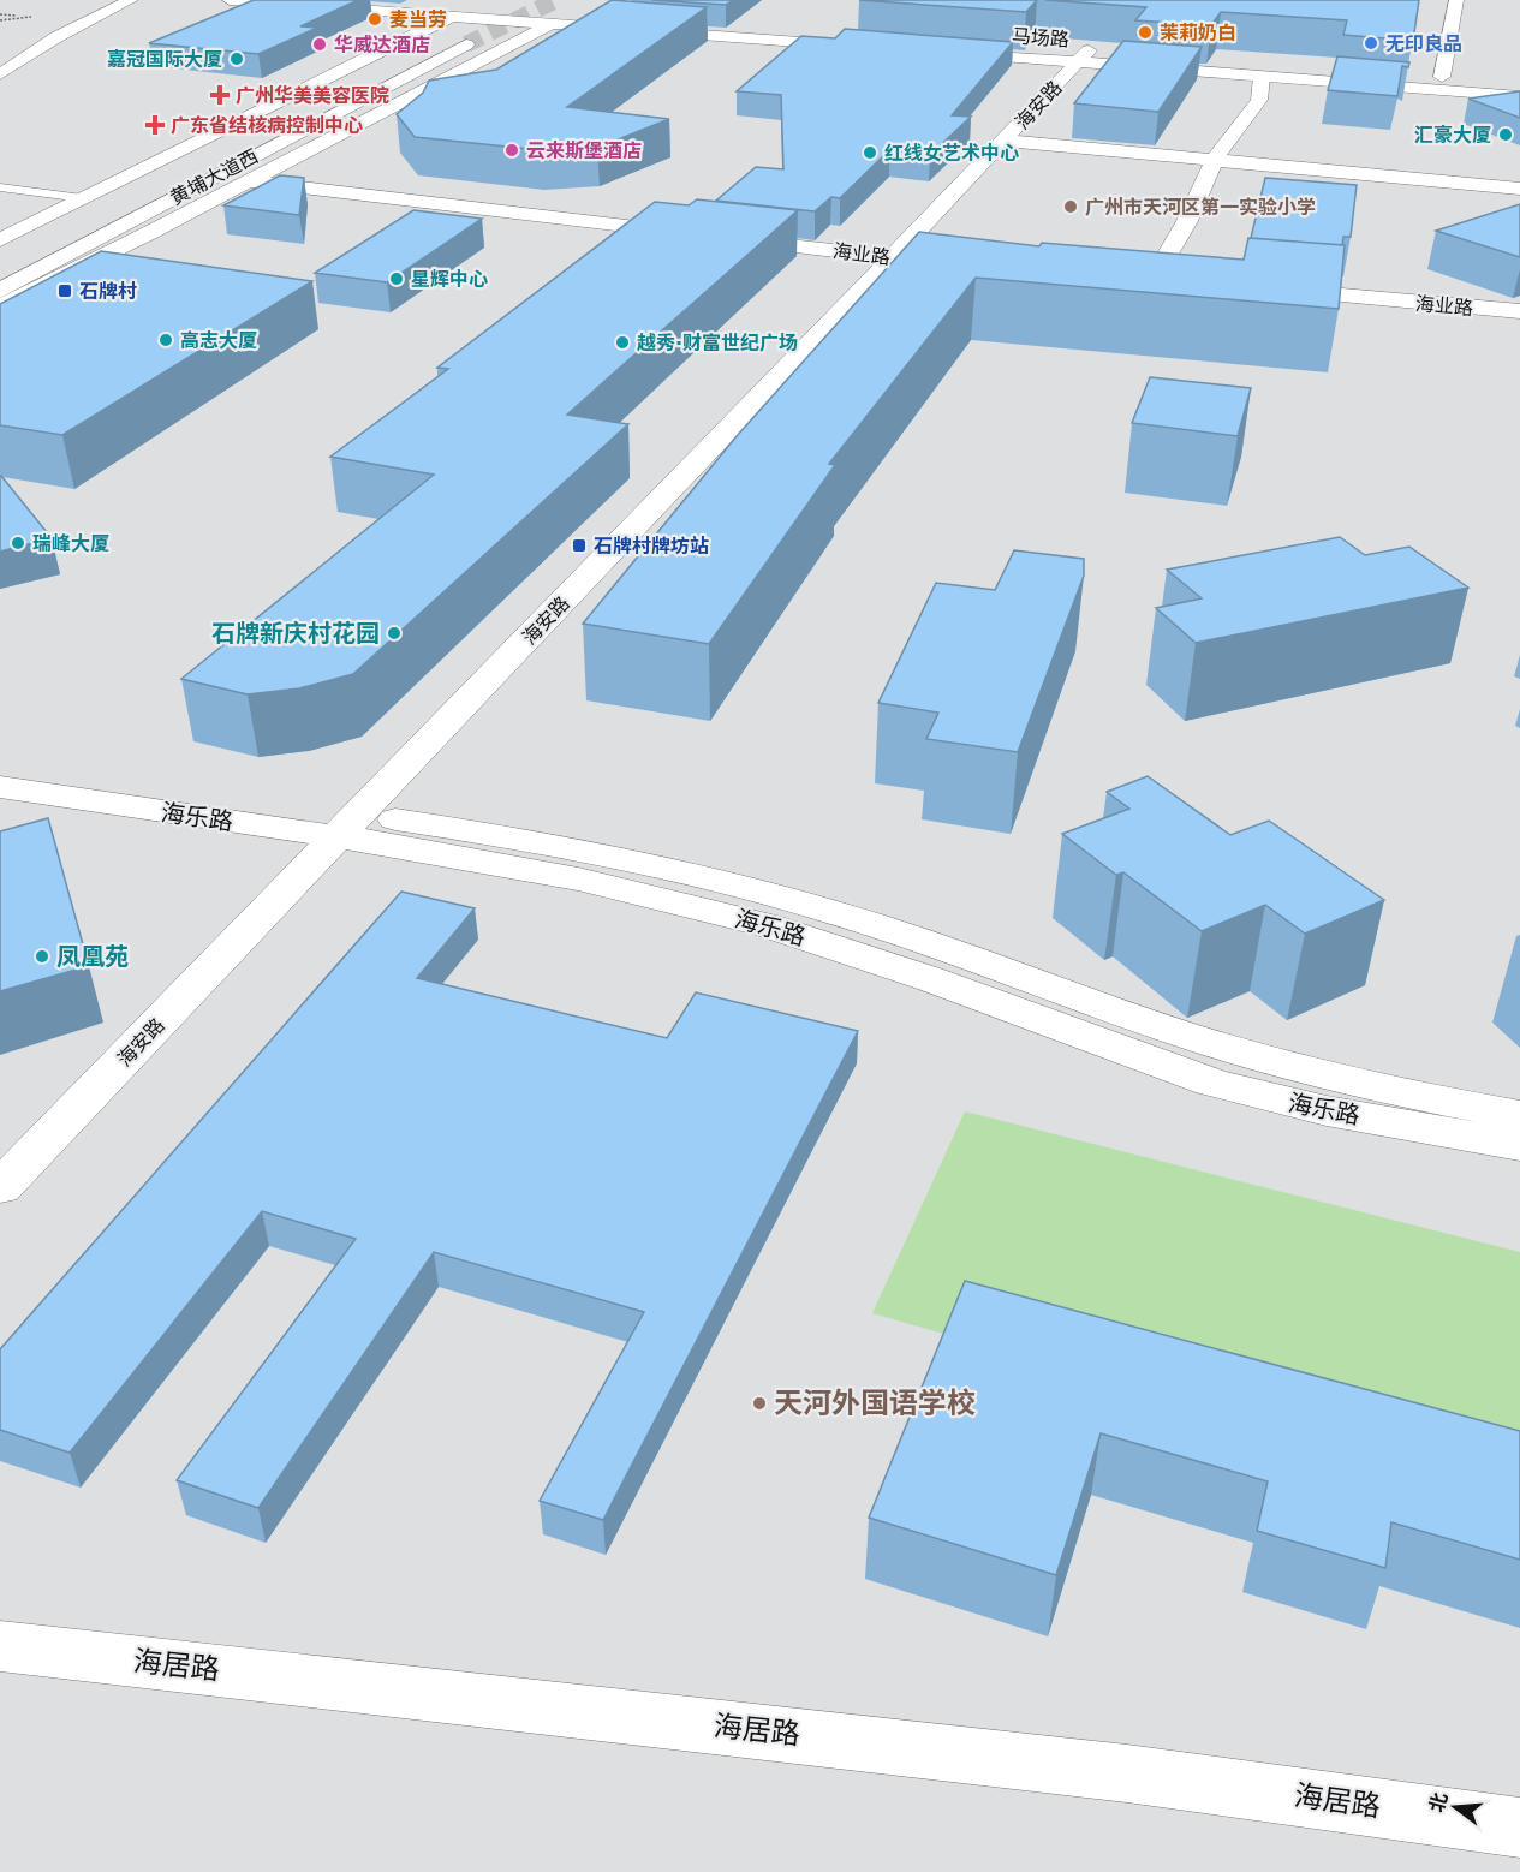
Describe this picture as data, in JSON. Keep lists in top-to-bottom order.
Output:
{
  "streets": {
    "street": [
      "马场路",
      "海安路",
      "黄埔大道西",
      "海业路",
      "海乐路",
      "海居路"
    ]
  },
  "crossings": [
    ["马场路", "海安路"],
    ["海安路", "海业路"],
    ["海安路", "海乐路"]
  ],
  "places": {
    "other": [
      "麦当劳",
      "茉莉奶白",
      "无印良品",
      "华威达酒店",
      "嘉冠国际大厦",
      "汇豪大厦",
      "云来斯堡酒店",
      "红线女艺术中心",
      "广州市天河区第一实验小学",
      "星辉中心",
      "高志大厦",
      "越秀·财富世纪广场",
      "瑞峰大厦",
      "石牌新庆村花园",
      "凤凰苑",
      "天河外国语学校"
    ],
    "health": ["广州华美美容医院", "广东省结核病控制中心"],
    "transit": ["石牌村", "石牌村牌坊站"]
  },
  "north": "left"
}
